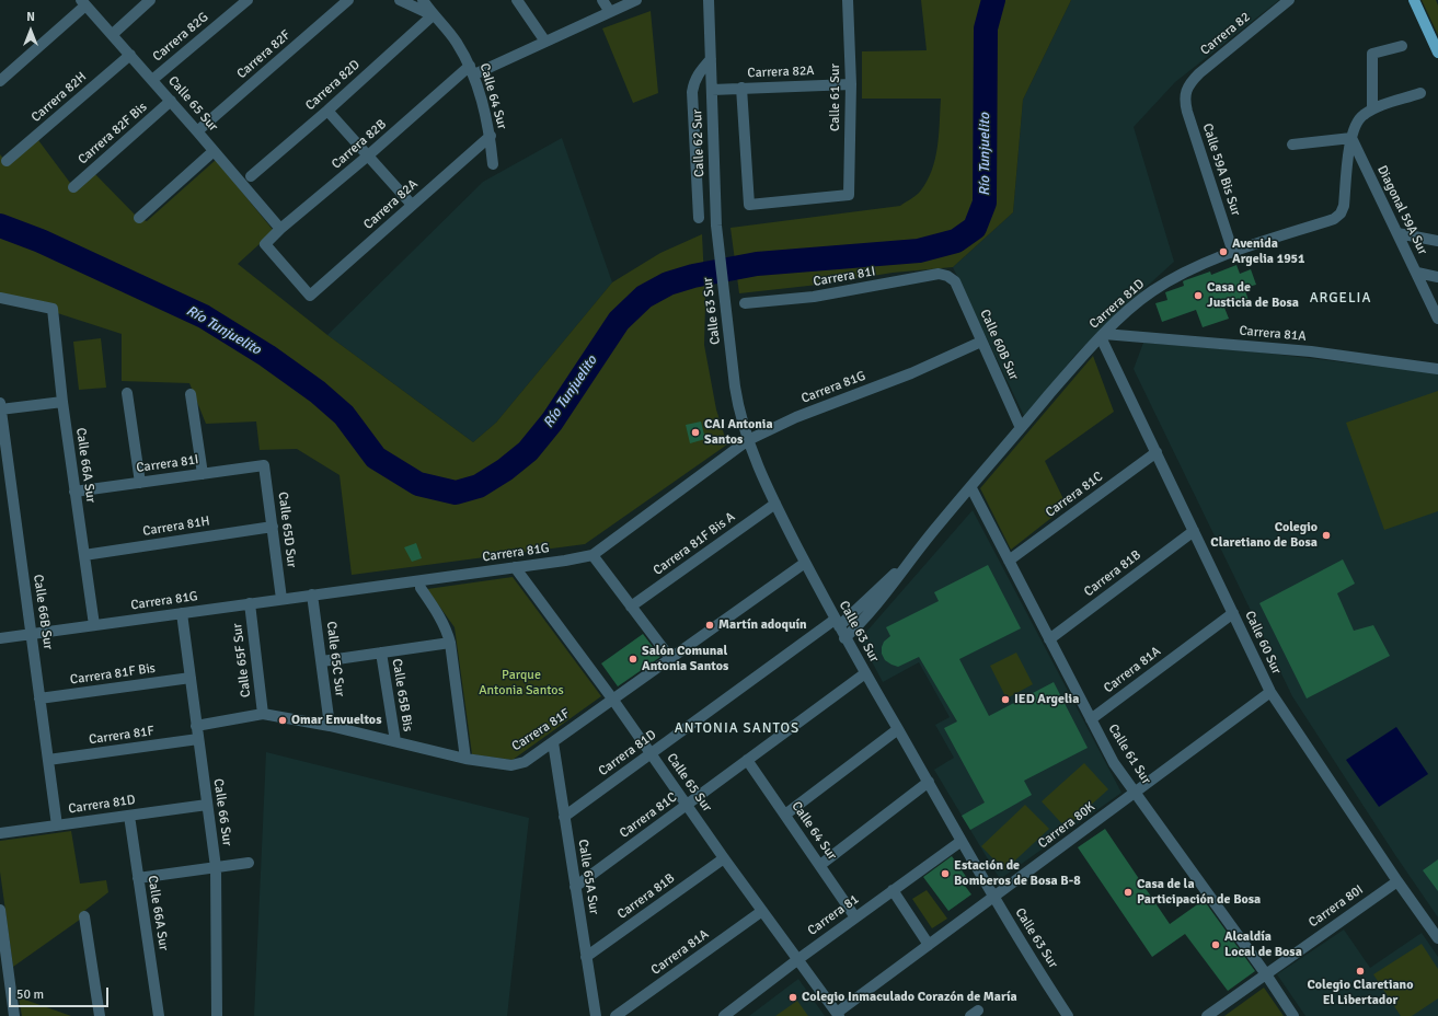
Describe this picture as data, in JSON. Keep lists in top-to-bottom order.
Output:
{
  "streets": {
    "street": [
      "Carrera 82",
      "Carrera 82G",
      "Carrera 82F",
      "Carrera 82A",
      "Carrera 82D",
      "Calle 64 Sur",
      "Carrera 82H",
      "Calle 61 Sur",
      "Calle 65 Sur",
      "Carrera 82F Bis",
      "Calle 62 Sur",
      "Carrera 82B",
      "Calle 59A Bis Sur",
      "Diagonal 59A Sur",
      "Carrera 81I",
      "Carrera 81D",
      "Calle 63 Sur",
      "Carrera 81A",
      "Calle 60B Sur",
      "Carrera 81G",
      "Calle 66A Sur",
      "Carrera 81C",
      "Carrera 81H",
      "Calle 65D Sur",
      "Carrera 81F Bis A",
      "Carrera 81B",
      "Calle 66B Sur",
      "Calle 60 Sur",
      "Calle 65C Sur",
      "Calle 65F Sur",
      "Carrera 81F Bis",
      "Calle 65B Bis",
      "Carrera 81F",
      "Calle 66 Sur",
      "Carrera 80K",
      "Calle 65A Sur",
      "Carrera 80I",
      "Carrera 81"
    ]
  },
  "crossings": [
    ["Carrera 82", "Calle 59A Bis Sur"],
    ["Carrera 82G", "Calle 65 Sur"],
    ["Carrera 82F", "Calle 65 Sur"],
    ["Carrera 82A", "Calle 64 Sur"],
    ["Carrera 82A", "Calle 61 Sur"],
    ["Carrera 82A", "Calle 62 Sur"],
    ["Carrera 82A", "Carrera 82B"],
    ["Carrera 82D", "Calle 64 Sur"],
    ["Calle 64 Sur", "Carrera 82B"],
    ["Calle 64 Sur", "Carrera 81C"],
    ["Calle 64 Sur", "Carrera 81"],
    ["Carrera 82H", "Calle 65 Sur"],
    ["Calle 61 Sur", "Carrera 81D"],
    ["Calle 61 Sur", "Carrera 81A"],
    ["Calle 61 Sur", "Carrera 81C"],
    ["Calle 61 Sur", "Carrera 81B"],
    ["Calle 61 Sur", "Carrera 80K"],
    ["Calle 61 Sur", "Carrera 80I"],
    ["Calle 65 Sur", "Carrera 82F Bis"],
    ["Calle 65 Sur", "Carrera 82B"],
    ["Calle 65 Sur", "Carrera 81D"],
    ["Calle 65 Sur", "Carrera 81A"],
    ["Calle 65 Sur", "Carrera 81G"],
    ["Calle 65 Sur", "Carrera 81C"],
    ["Calle 65 Sur", "Carrera 81B"],
    ["Calle 65 Sur", "Carrera 81F"],
    ["Calle 65 Sur", "Carrera 80K"],
    ["Calle 65 Sur", "Carrera 81"],
    ["Calle 62 Sur", "Calle 63 Sur"],
    ["Calle 59A Bis Sur", "Carrera 81D"],
    ["Diagonal 59A Sur", "Carrera 81D"],
    ["Carrera 81I", "Calle 60B Sur"],
    ["Carrera 81I", "Calle 66A Sur"],
    ["Carrera 81I", "Calle 65D Sur"],
    ["Carrera 81D", "Calle 63 Sur"],
    ["Carrera 81D", "Carrera 81A"],
    ["Carrera 81D", "Calle 60B Sur"],
    ["Carrera 81D", "Calle 66A Sur"],
    ["Carrera 81D", "Calle 66B Sur"],
    ["Carrera 81D", "Calle 60 Sur"],
    ["Carrera 81D", "Calle 66 Sur"],
    ["Carrera 81D", "Calle 65A Sur"],
    ["Calle 63 Sur", "Carrera 81G"],
    ["Calle 63 Sur", "Carrera 81C"],
    ["Calle 63 Sur", "Carrera 81F Bis A"],
    ["Calle 63 Sur", "Carrera 81F"],
    ["Calle 63 Sur", "Carrera 80K"],
    ["Calle 63 Sur", "Carrera 81"],
    ["Carrera 81A", "Calle 60 Sur"],
    ["Calle 60B Sur", "Carrera 81G"],
    ["Carrera 81G", "Calle 66A Sur"],
    ["Carrera 81G", "Calle 65D Sur"],
    ["Carrera 81G", "Calle 66B Sur"],
    ["Carrera 81G", "Calle 65C Sur"],
    ["Carrera 81G", "Calle 65F Sur"],
    ["Carrera 81G", "Calle 66 Sur"],
    ["Calle 66A Sur", "Carrera 81H"],
    ["Carrera 81C", "Calle 60 Sur"],
    ["Carrera 81C", "Calle 65A Sur"],
    ["Carrera 81H", "Calle 65D Sur"],
    ["Carrera 81B", "Calle 60 Sur"],
    ["Carrera 81B", "Calle 65A Sur"],
    ["Calle 66B Sur", "Carrera 81F Bis"],
    ["Calle 66B Sur", "Carrera 81F"],
    ["Calle 60 Sur", "Carrera 80K"],
    ["Calle 60 Sur", "Carrera 80I"],
    ["Calle 65C Sur", "Carrera 81F"],
    ["Calle 65F Sur", "Carrera 81F"],
    ["Carrera 81F Bis", "Calle 66 Sur"],
    ["Calle 65B Bis", "Carrera 81F"],
    ["Carrera 81F", "Calle 66 Sur"],
    ["Carrera 81F", "Calle 65A Sur"]
  ],
  "districts": ["ARGELIA", "ANTONIA SANTOS"],
  "water": ["Río Tunjuelito"],
  "parks": ["Parque Antonia Santos"],
  "places": [
    "Avenida Argelia 1951",
    "Casa de Justicia de Bosa",
    "CAI Antonia Santos",
    "Colegio Claretiano de Bosa",
    "Martín adoquín",
    "Salón Comunal Antonia Santos",
    "IED Argelia",
    "Omar Envueltos",
    "Estación de Bomberos de Bosa B-8",
    "Casa de la Participación de Bosa",
    "Alcaldía Local de Bosa",
    "Colegio Claretiano El Libertador",
    "Colegio Inmaculado Corazón de María"
  ],
  "scale_bar": "50 m",
  "north": "top"
}
